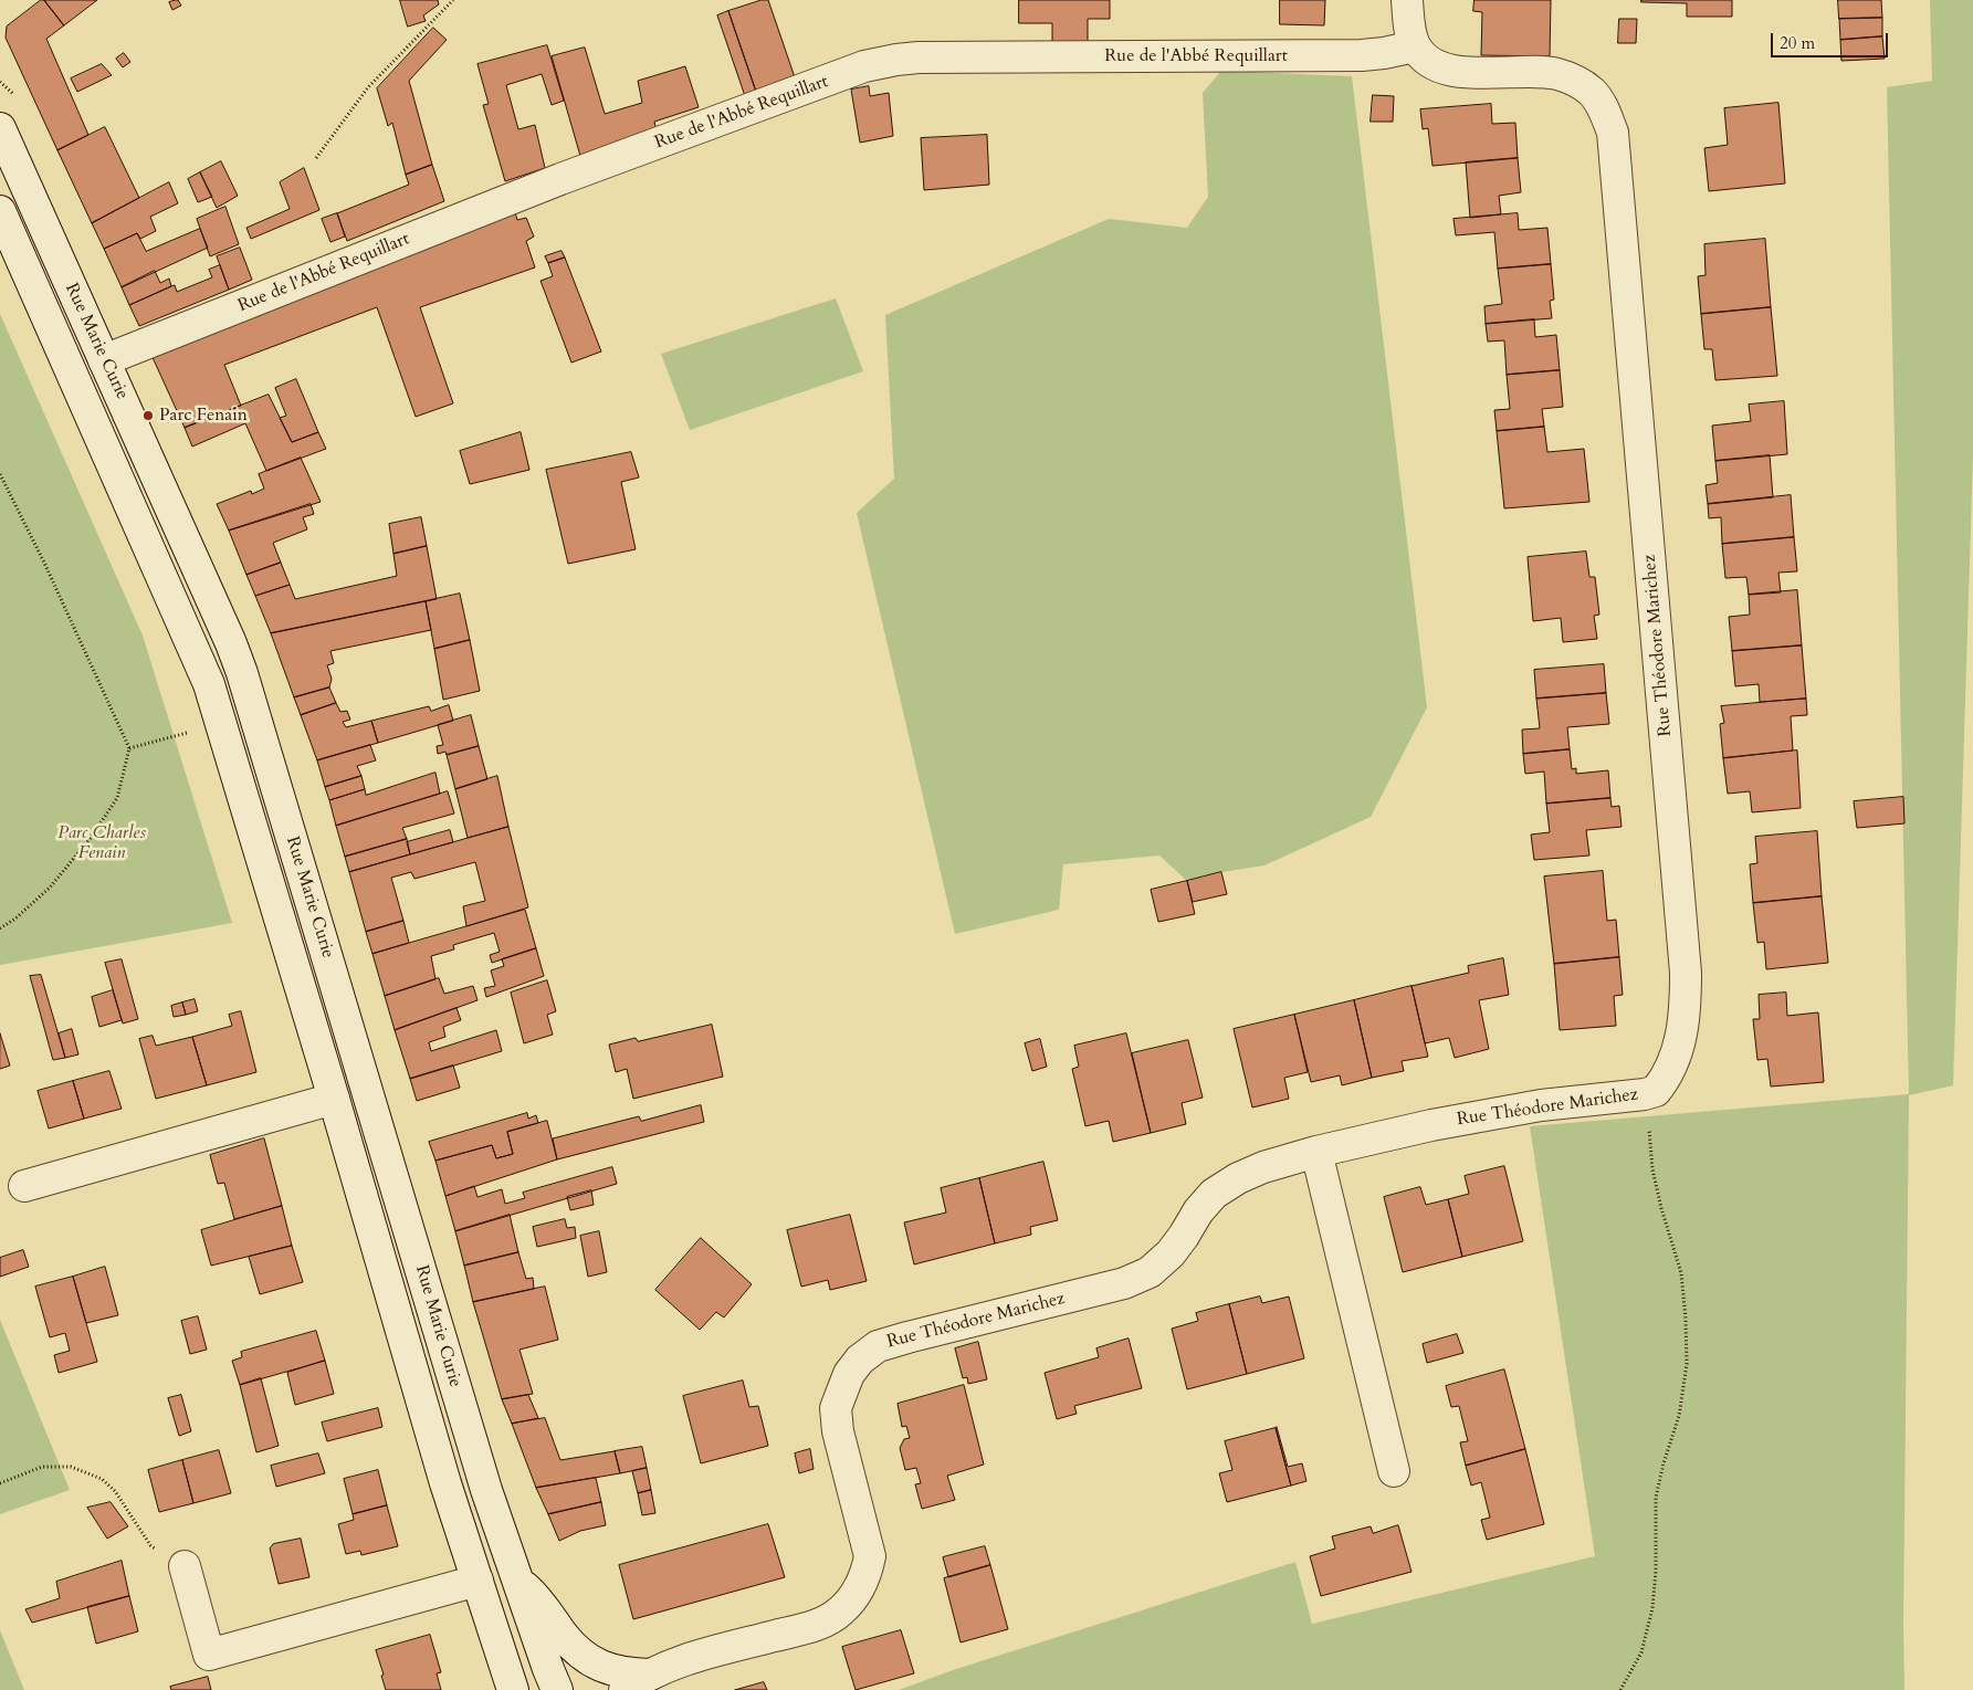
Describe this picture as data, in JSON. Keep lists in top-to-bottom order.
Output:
{
  "streets": {
    "street": ["Rue de l'Abbé Requillart", "Rue Marie Curie", "Rue Théodore Marichez"]
  },
  "crossings": [
    ["Rue de l'Abbé Requillart", "Rue Marie Curie"],
    ["Rue de l'Abbé Requillart", "Rue Théodore Marichez"]
  ],
  "parks": ["Parc Charles Fenain"],
  "places": ["Parc Fenain"],
  "scale_bar": "20 m"
}
